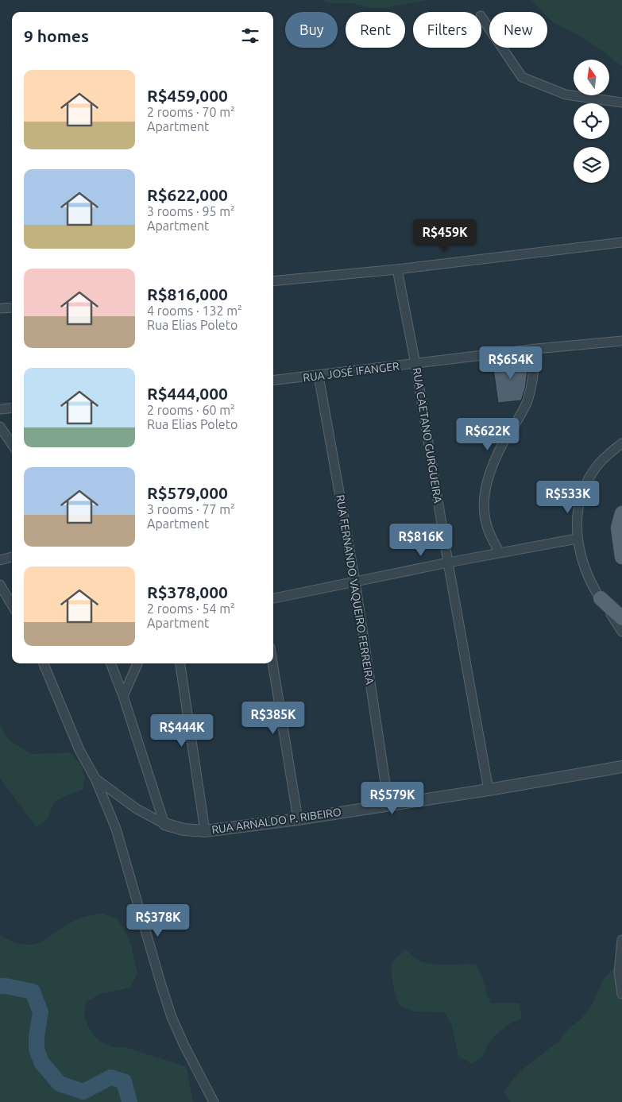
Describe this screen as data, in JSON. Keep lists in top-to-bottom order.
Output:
{
  "streets": {
    "street": [
      "RUA JOSÉ IFANGER",
      "RUA CAETANO GURGUEIRA",
      "RUA FERNANDO VAQUEIRO FERREIRA",
      "RUA ARNALDO P. RIBEIRO"
    ]
  },
  "crossings": [
    ["RUA JOSÉ IFANGER", "RUA CAETANO GURGUEIRA"],
    ["RUA JOSÉ IFANGER", "RUA FERNANDO VAQUEIRO FERREIRA"],
    ["RUA CAETANO GURGUEIRA", "RUA ARNALDO P. RIBEIRO"],
    ["RUA FERNANDO VAQUEIRO FERREIRA", "RUA ARNALDO P. RIBEIRO"]
  ],
  "north": "top",
  "page": {
    "chip": [
      "Buy",
      "Rent",
      "Filters",
      "New"
    ],
    "heading": "9 homes",
    "list": [
      {
        "name": "R$459,000",
        "note": "2 rooms · 70 m² · Apartment"
      },
      {
        "name": "R$622,000",
        "note": "3 rooms · 95 m² · Apartment"
      },
      {
        "name": "R$816,000",
        "note": "4 rooms · 132 m² · Rua Elias Poleto"
      },
      {
        "name": "R$444,000",
        "note": "2 rooms · 60 m² · Rua Elias Poleto"
      },
      {
        "name": "R$579,000",
        "note": "3 rooms · 77 m² · Apartment"
      },
      {
        "name": "R$378,000",
        "note": "2 rooms · 54 m² · Apartment"
      }
    ],
    "price": [
      "R$459K",
      "R$654K",
      "R$622K",
      "R$533K",
      "R$816K",
      "R$385K",
      "R$444K",
      "R$579K",
      "R$378K"
    ]
  }
}
